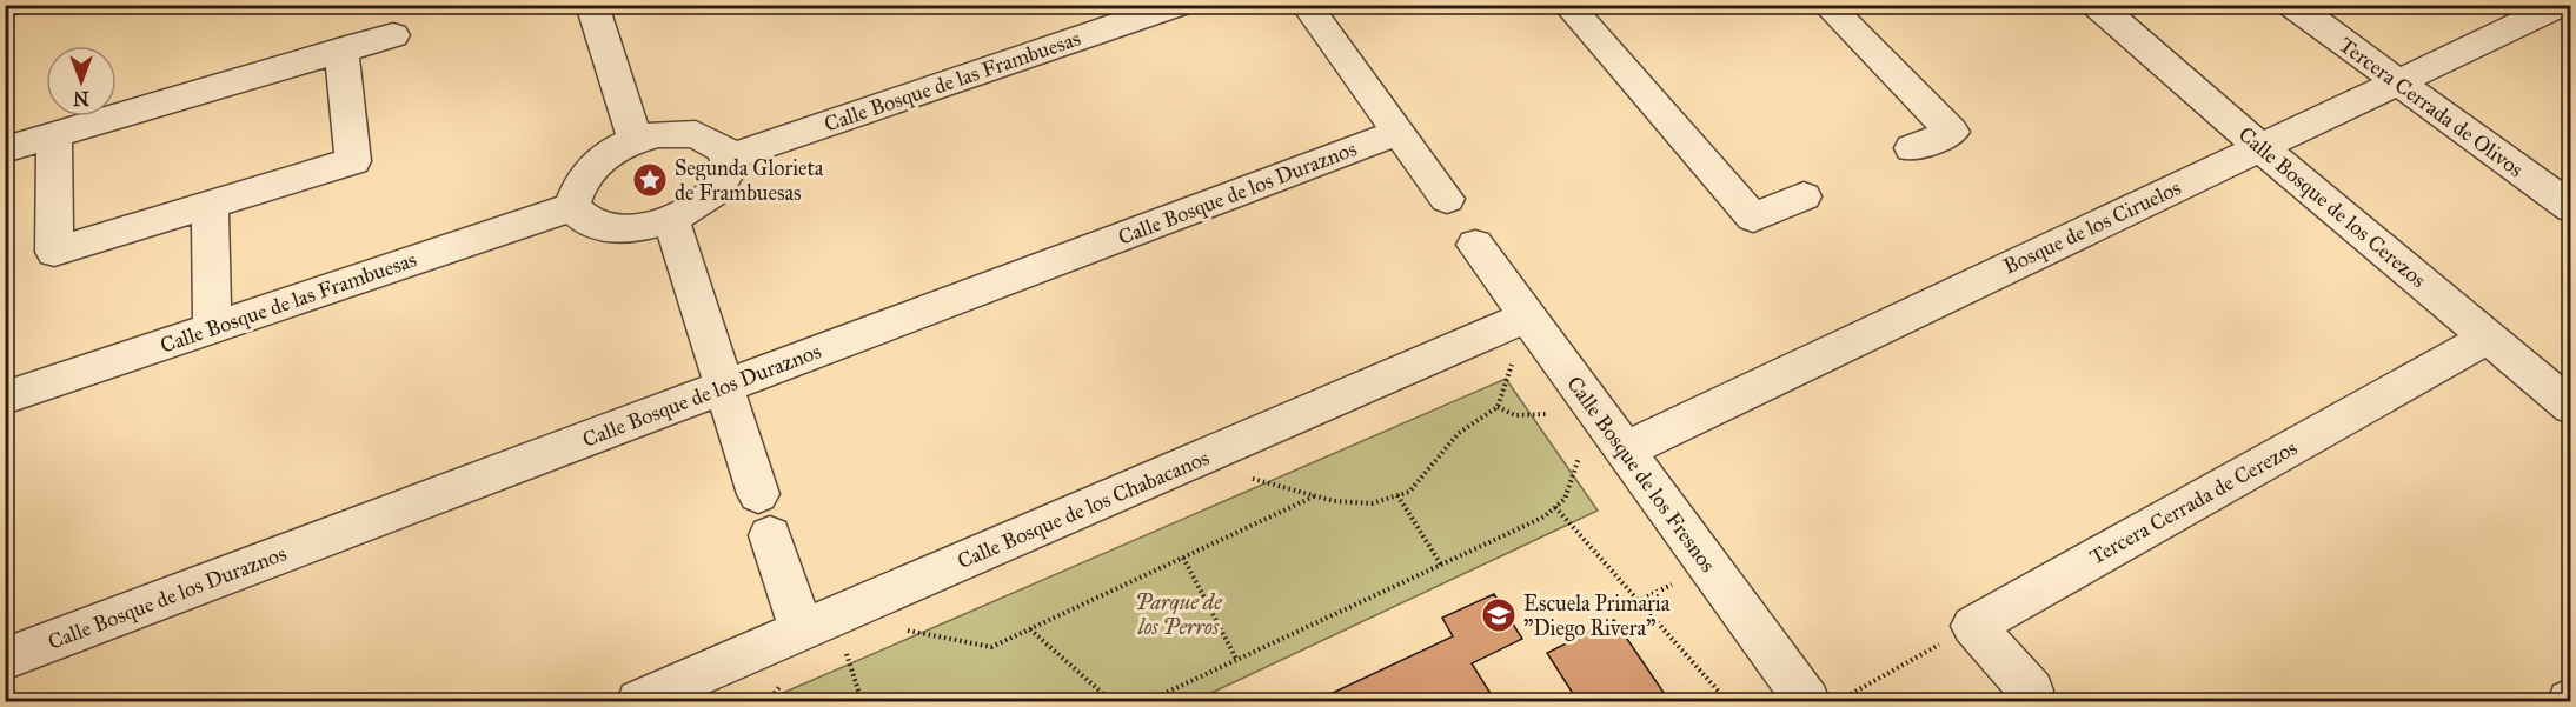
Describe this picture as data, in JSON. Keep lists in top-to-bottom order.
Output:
{
  "streets": {
    "street": [
      "Calle Bosque de las Frambuesas",
      "Tercera Cerrada de Olivos",
      "Calle Bosque de los Duraznos",
      "Calle Bosque de los Cerezos",
      "Bosque de los Ciruelos",
      "Calle Bosque de los Fresnos",
      "Tercera Cerrada de Cerezos",
      "Calle Bosque de los Chabacanos"
    ]
  },
  "crossings": [
    ["Calle Bosque de los Cerezos", "Bosque de los Ciruelos"],
    ["Calle Bosque de los Cerezos", "Tercera Cerrada de Cerezos"],
    ["Bosque de los Ciruelos", "Calle Bosque de los Fresnos"],
    ["Calle Bosque de los Fresnos", "Calle Bosque de los Chabacanos"]
  ],
  "parks": ["Parque de los Perros"],
  "places": {
    "place": ["Segunda Glorieta de Frambuesas"],
    "school or university": ["Escuela Primaria \"Diego Rivera\""]
  },
  "north": "bottom"
}
